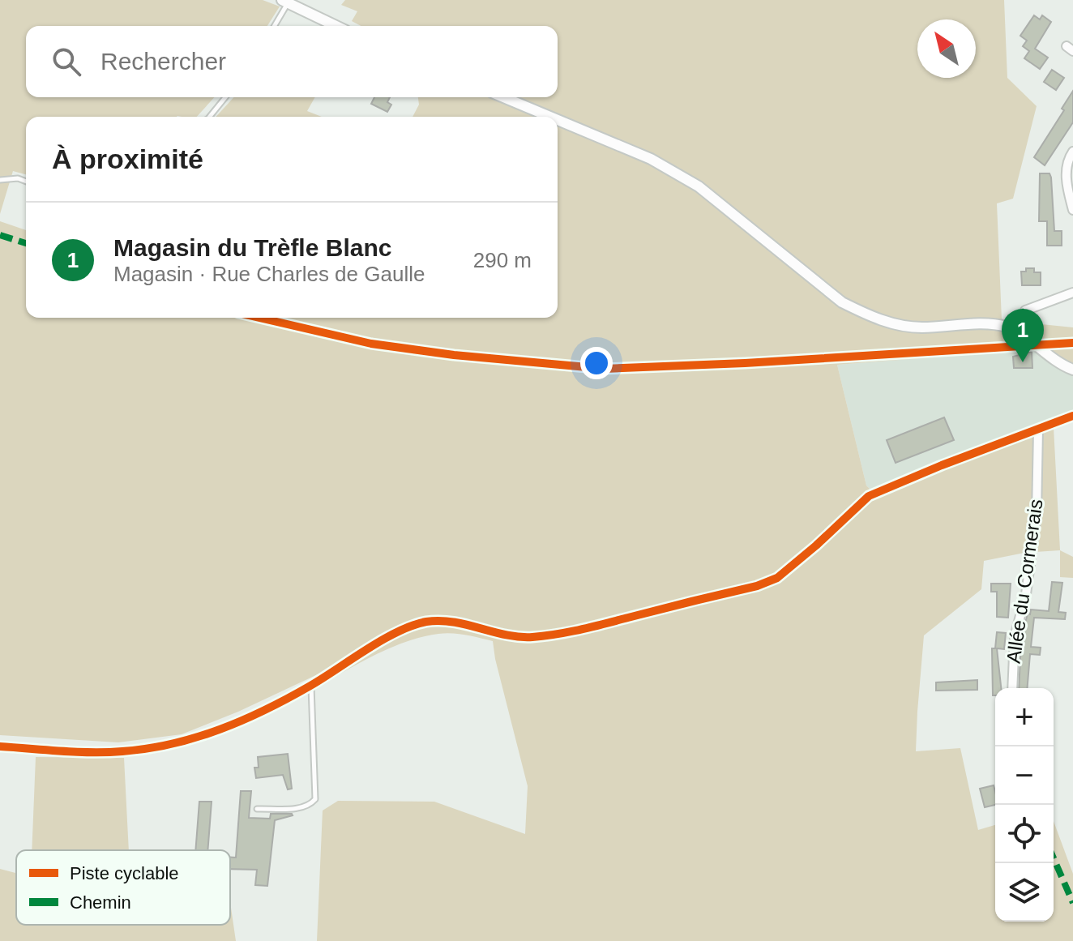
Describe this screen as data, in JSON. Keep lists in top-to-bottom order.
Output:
{
  "streets": {
    "street": ["Allée du Cormerais"]
  },
  "legend": ["Piste cyclable", "Chemin"],
  "north": "top left",
  "page": {
    "search": "Rechercher",
    "heading": "À proximité",
    "list": [
      {
        "mark": "1",
        "name": "Magasin du Trèfle Blanc",
        "note": "Magasin · Rue Charles de Gaulle",
        "value": "290 m"
      }
    ],
    "pins": "1",
    "map_buttons": ["+", "−"]
  }
}
